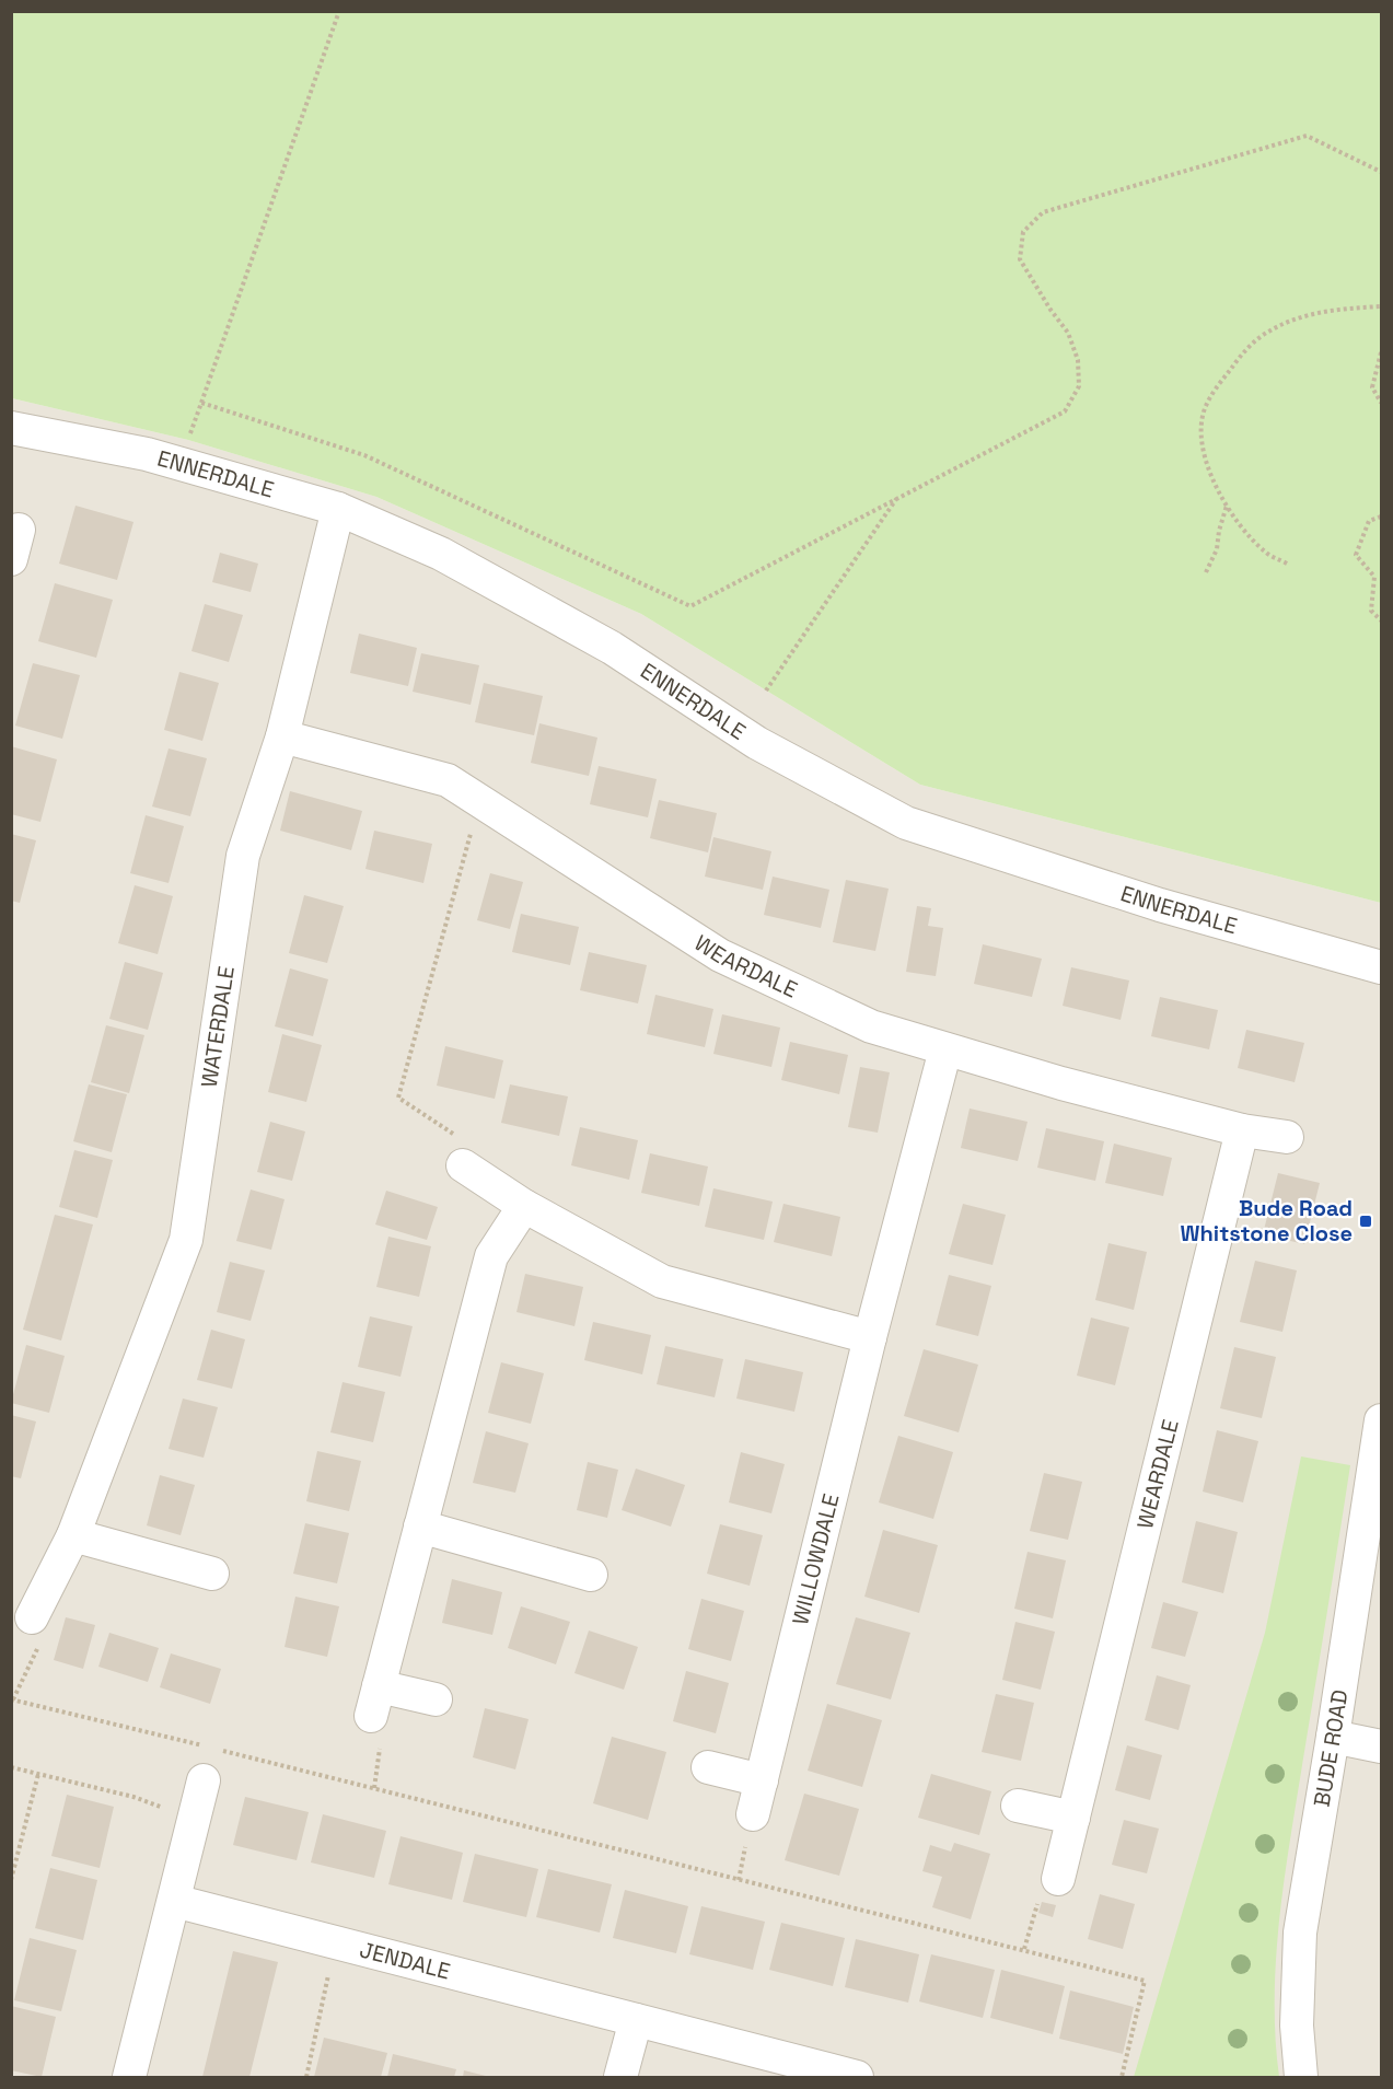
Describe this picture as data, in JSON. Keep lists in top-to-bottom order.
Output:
{
  "streets": {
    "street": [
      "ENNERDALE",
      "WEARDALE",
      "WATERDALE",
      "WILLOWDALE",
      "BUDE ROAD",
      "JENDALE"
    ]
  },
  "crossings": [
    ["ENNERDALE", "WATERDALE"],
    ["WEARDALE", "WATERDALE"],
    ["WEARDALE", "WILLOWDALE"]
  ],
  "places": {
    "transit": ["Bude Road Whitstone Close"]
  }
}
